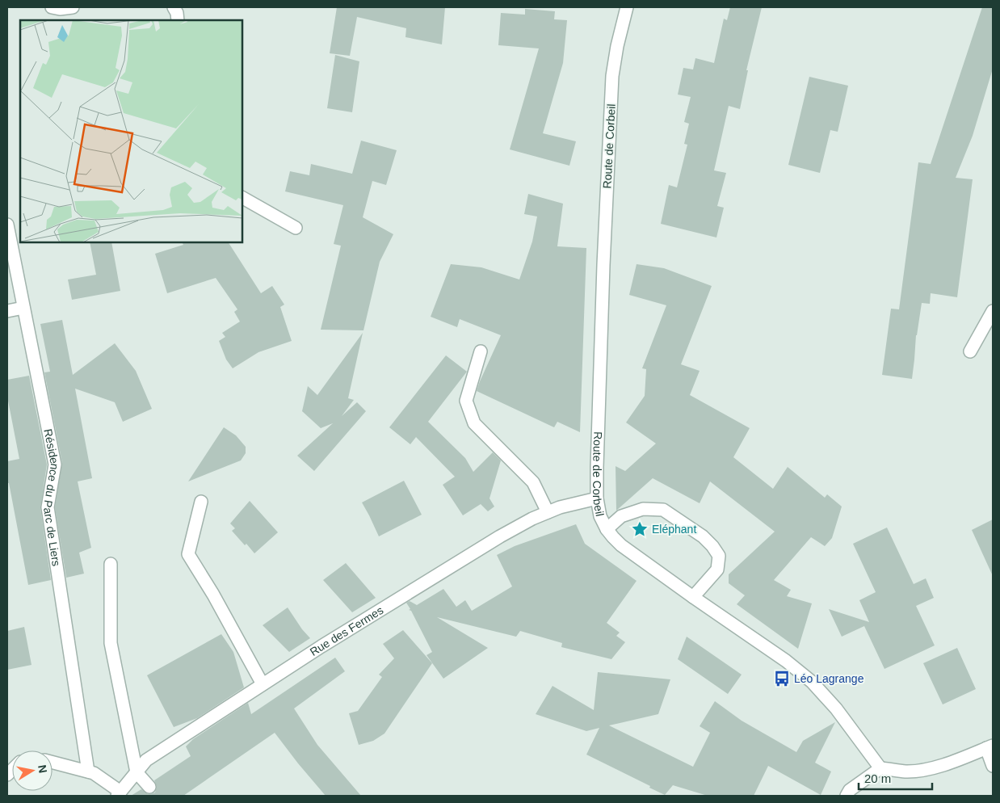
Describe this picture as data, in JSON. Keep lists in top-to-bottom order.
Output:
{
  "streets": {
    "street": ["Route de Corbeil", "Résidence du Parc de Liers", "Rue des Fermes"]
  },
  "crossings": [
    ["Route de Corbeil", "Rue des Fermes"]
  ],
  "places": {
    "place": ["Eléphant"],
    "bus stop": ["Léo Lagrange"]
  },
  "scale_bar": "20 m",
  "north": "right"
}
